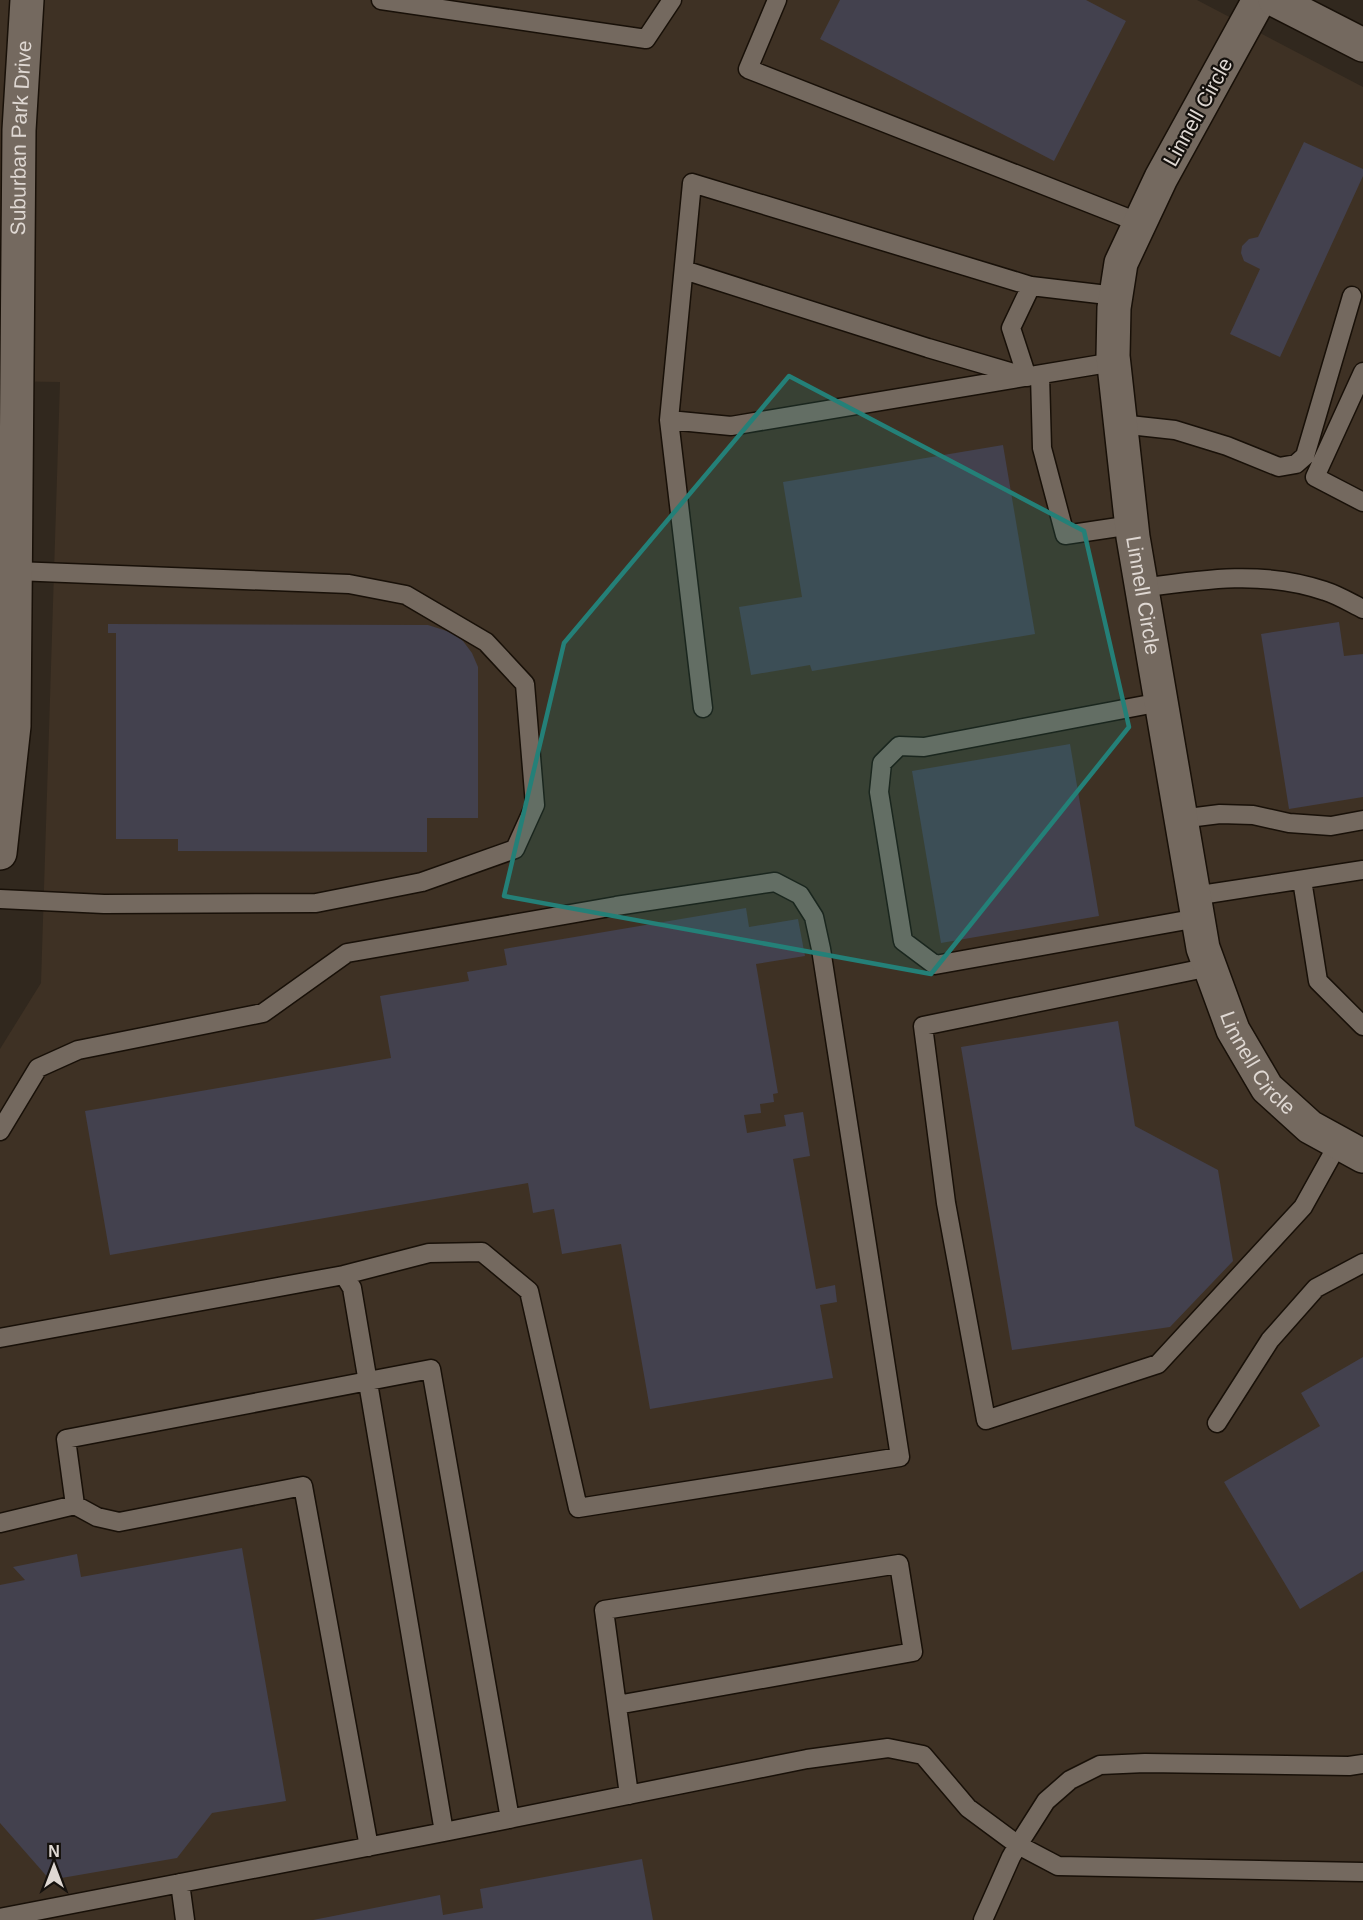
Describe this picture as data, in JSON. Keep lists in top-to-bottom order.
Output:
{
  "streets": {
    "street": ["Linnell Circle", "Suburban Park Drive"]
  },
  "north": "top"
}
